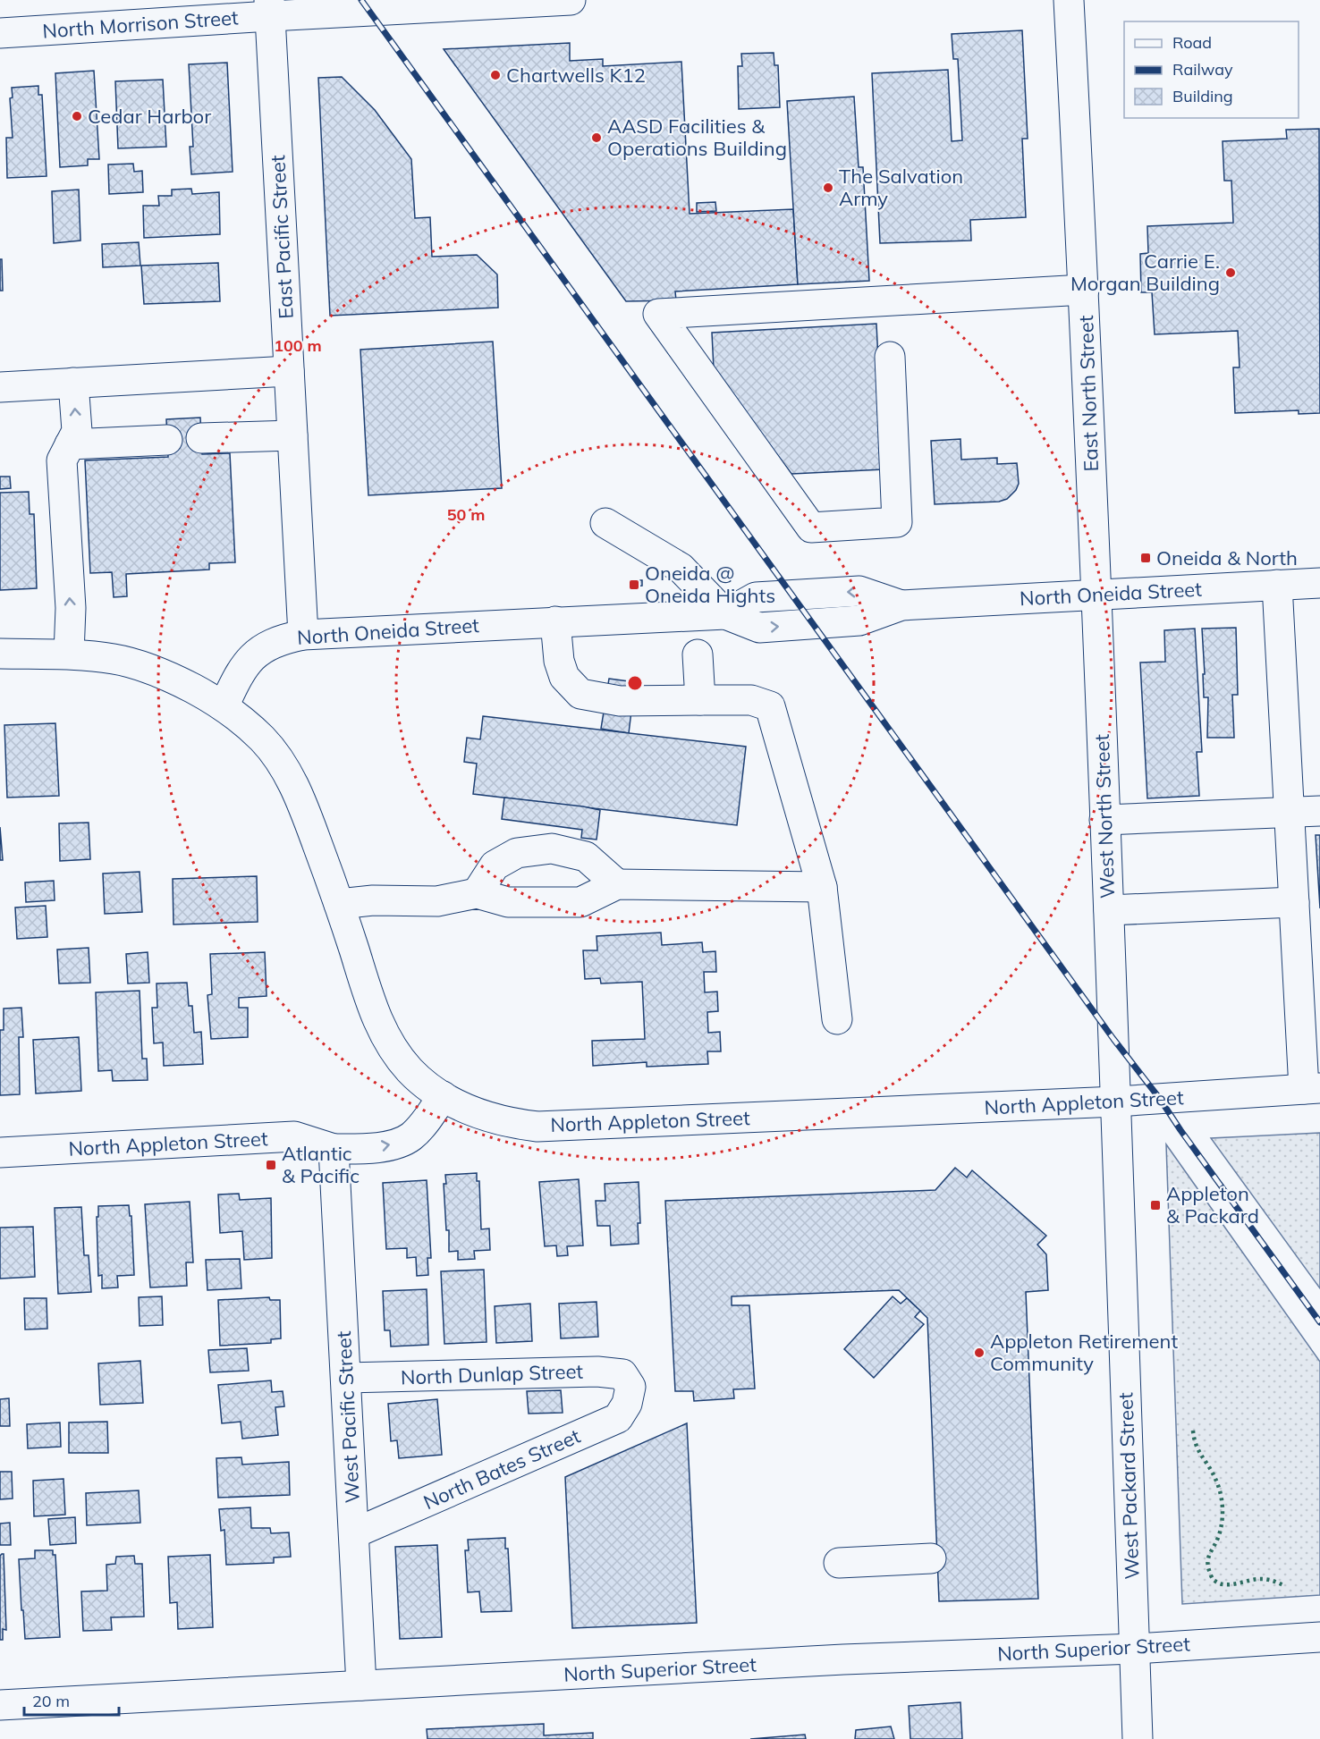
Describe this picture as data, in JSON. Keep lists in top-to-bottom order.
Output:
{
  "streets": {
    "street": [
      "North Morrison Street",
      "East Pacific Street",
      "East North Street",
      "North Oneida Street",
      "West North Street",
      "North Appleton Street",
      "North Dunlap Street",
      "West Pacific Street",
      "North Bates Street",
      "West Packard Street",
      "North Superior Street"
    ]
  },
  "crossings": [
    ["North Morrison Street", "East Pacific Street"],
    ["East Pacific Street", "North Oneida Street"],
    ["East North Street", "North Oneida Street"],
    ["East North Street", "West North Street"],
    ["North Oneida Street", "West North Street"],
    ["North Oneida Street", "North Appleton Street"],
    ["West North Street", "West Packard Street"],
    ["North Appleton Street", "West Pacific Street"],
    ["North Appleton Street", "West Packard Street"],
    ["North Dunlap Street", "West Pacific Street"],
    ["North Dunlap Street", "North Bates Street"],
    ["West Pacific Street", "North Bates Street"],
    ["West Pacific Street", "North Superior Street"],
    ["West Packard Street", "North Superior Street"]
  ],
  "places": {
    "other": [
      "Chartwells K12",
      "Cedar Harbor",
      "AASD Facilities & Operations Building",
      "The Salvation Army",
      "Carrie E. Morgan Building",
      "Appleton Retirement Community"
    ],
    "transit": [
      "Oneida & North",
      "Oneida @ Oneida Hights",
      "Atlantic & Pacific",
      "Appleton & Packard"
    ]
  },
  "legend": ["Road", "Railway", "Building"],
  "scale_bar": "20 m",
  "rings": ["100 m", "50 m"]
}
